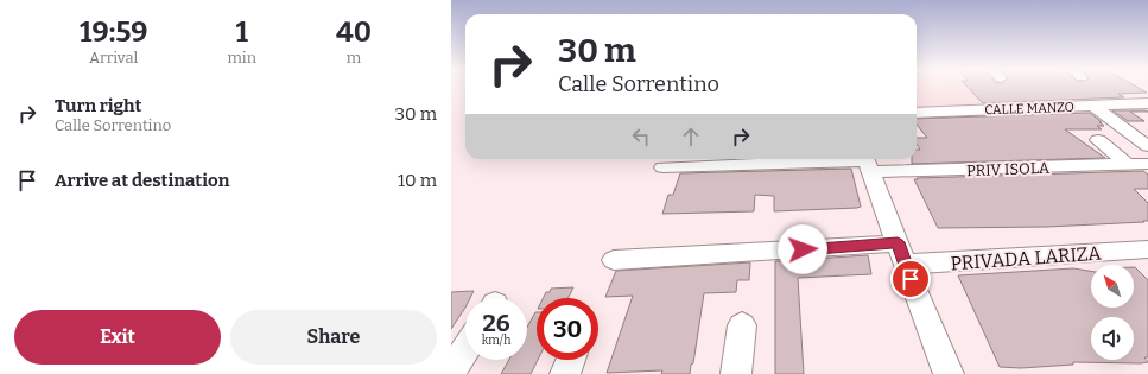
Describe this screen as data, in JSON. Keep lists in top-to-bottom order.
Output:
{
  "streets": {
    "street": ["CALLE MANZO", "PRIV ISOLA", "PRIVADA LARIZA"]
  },
  "north": "top left",
  "page": {
    "eta": [
      "19:59",
      "Arrival",
      "1",
      "min",
      "40",
      "m"
    ],
    "turn": ["30 m", "Calle Sorrentino"],
    "list": [
      {
        "name": "Turn right",
        "note": "Calle Sorrentino",
        "value": "30 m"
      },
      {
        "name": "Arrive at destination",
        "value": "10 m"
      }
    ],
    "speed": "26 km/h",
    "limit": "30",
    "buttons": ["Exit", "Share"]
  }
}
